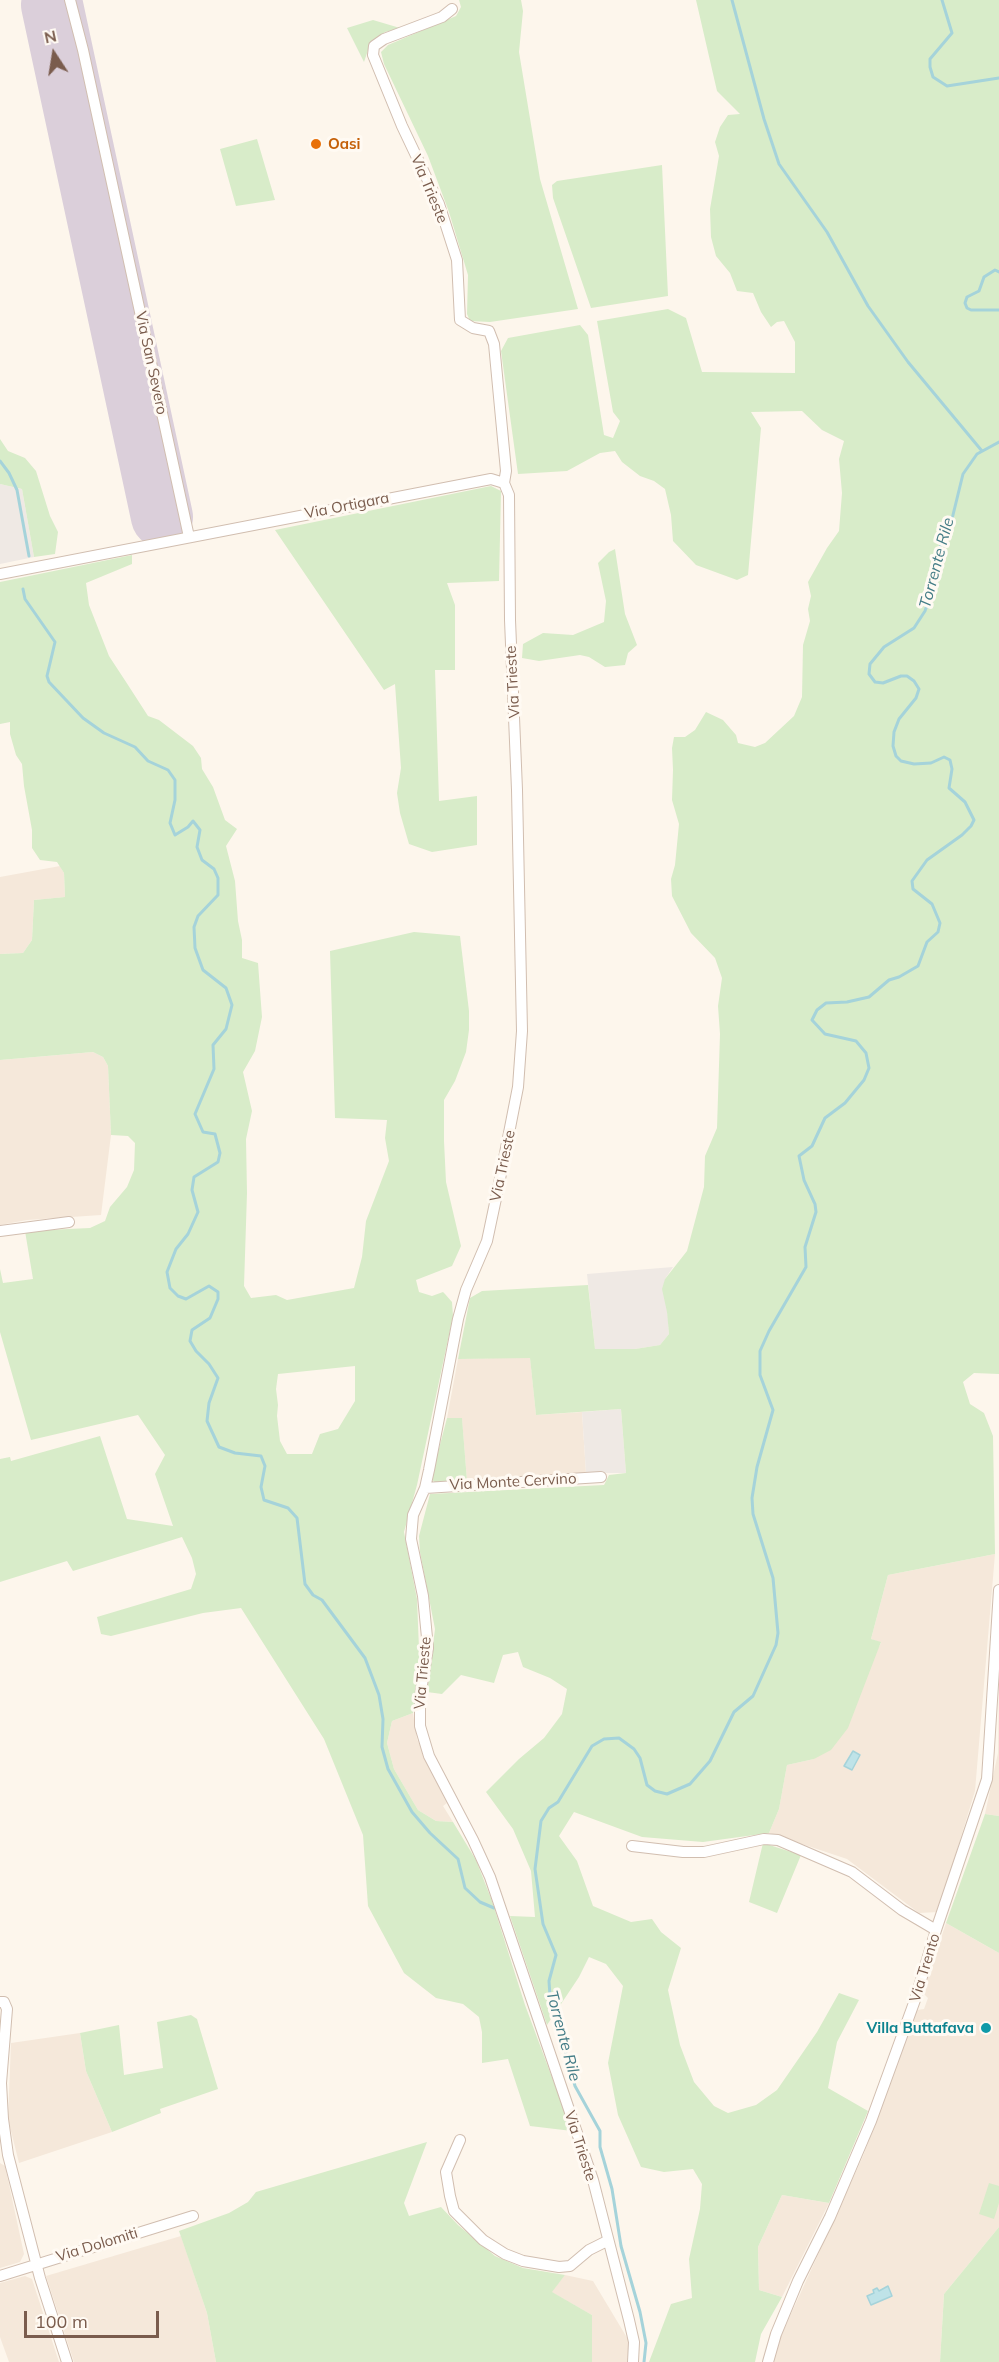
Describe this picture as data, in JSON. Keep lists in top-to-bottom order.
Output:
{
  "streets": {
    "street": [
      "Via Trieste",
      "Via San Severo",
      "Via Ortigara",
      "Via Monte Cervino",
      "Via Trento",
      "Via Dolomiti"
    ]
  },
  "crossings": [
    ["Via Trieste", "Via Ortigara"],
    ["Via Trieste", "Via Monte Cervino"],
    ["Via San Severo", "Via Ortigara"]
  ],
  "water": ["Torrente Rile"],
  "places": ["Oasi", "Villa Buttafava"],
  "scale_bar": "100 m",
  "north": "top"
}
